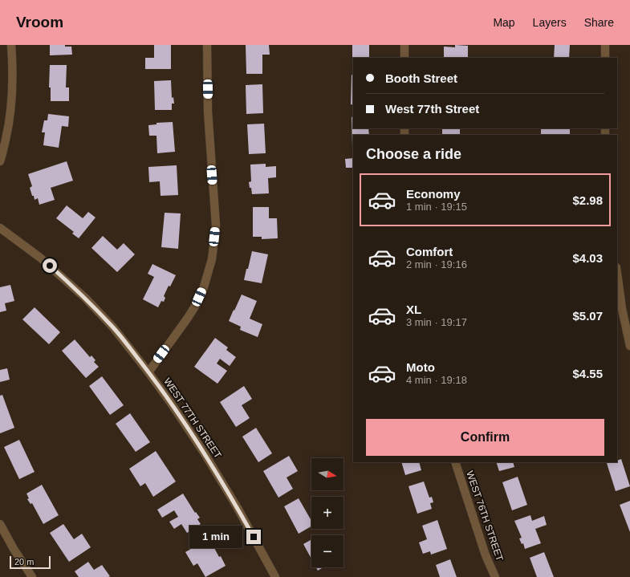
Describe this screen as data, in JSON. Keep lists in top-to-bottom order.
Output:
{
  "streets": {
    "street": ["WEST 77TH STREET", "WEST 76TH STREET"]
  },
  "scale_bar": "20 m",
  "north": "right",
  "page": {
    "header": "Vroom",
    "nav": ["Map", "Layers", "Share"],
    "banner": ["Booth Street", "West 77th Street"],
    "heading": "Choose a ride",
    "list": [
      {
        "name": "Economy",
        "note": "1 min · 19:15",
        "value": "$2.98"
      },
      {
        "name": "Comfort",
        "note": "2 min · 19:16",
        "value": "$4.03"
      },
      {
        "name": "XL",
        "note": "3 min · 19:17",
        "value": "$5.07"
      },
      {
        "name": "Moto",
        "note": "4 min · 19:18",
        "value": "$4.55"
      }
    ],
    "buttons": "Confirm",
    "map_buttons": ["+", "−"],
    "bubble": "1 min",
    "scale": "20 m"
  }
}
